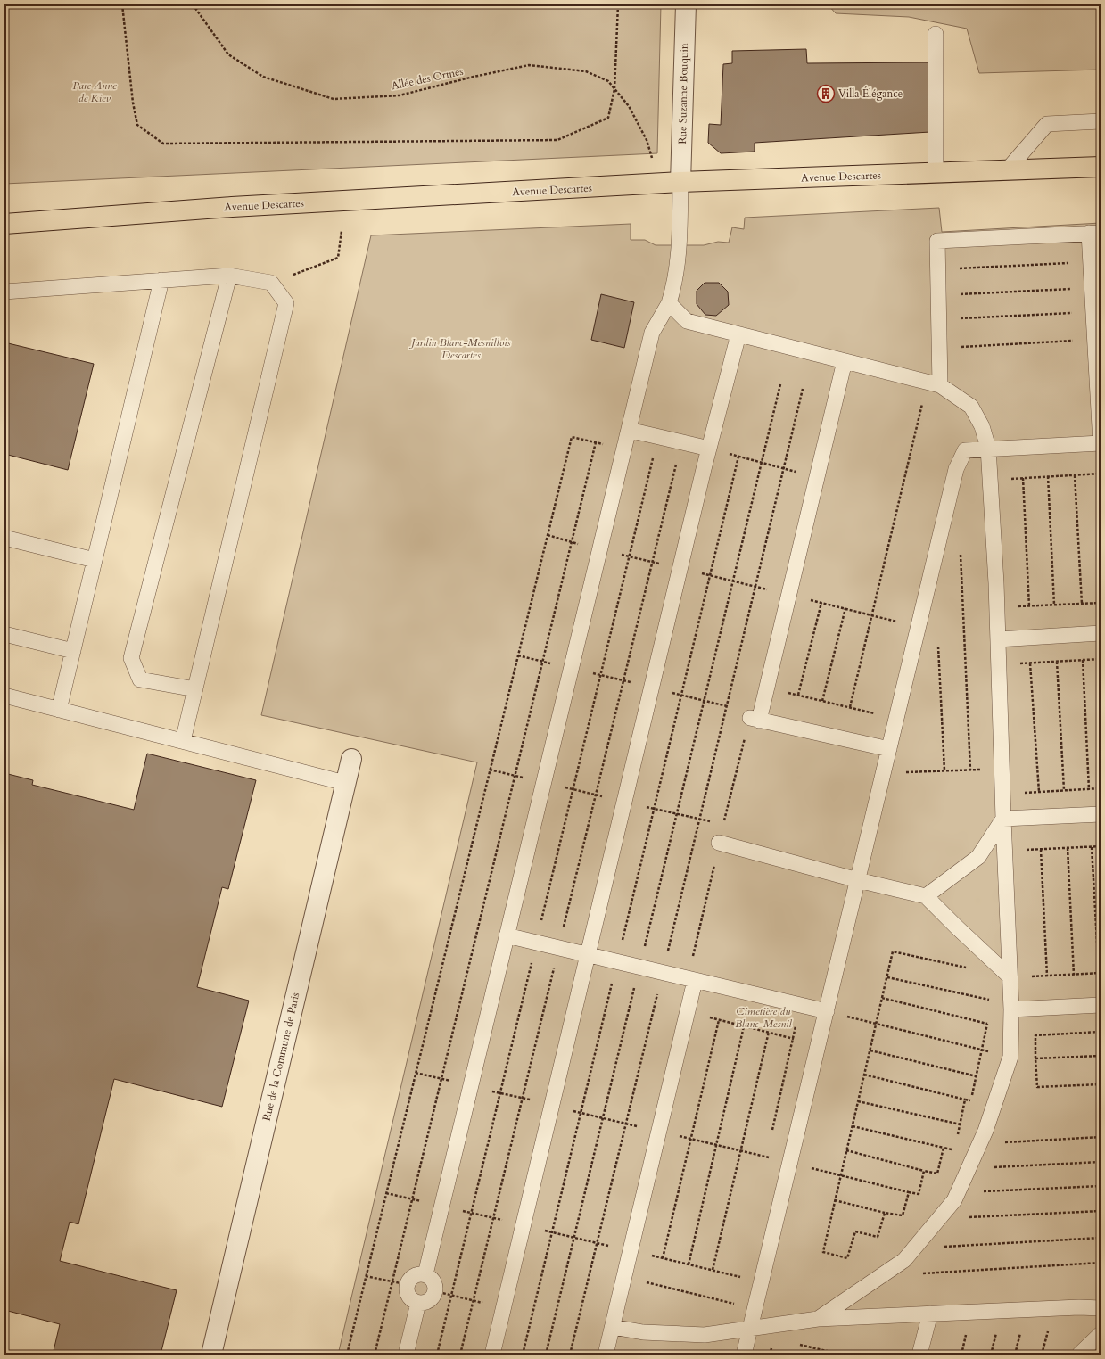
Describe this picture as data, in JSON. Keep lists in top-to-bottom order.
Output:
{
  "streets": {
    "main road": ["Avenue Descartes"],
    "street": ["Rue Suzanne Bouquin", "Rue de la Commune de Paris"],
    "path": ["Allée des Ormes"]
  },
  "crossings": [
    ["Rue Suzanne Bouquin", "Avenue Descartes"]
  ],
  "parks": ["Parc Anne de Kiev", "Jardin Blanc-Mesnillois Descartes", "Cimetière du Blanc-Mesnil"],
  "places": {
    "building": ["Villa Élégance"]
  }
}
